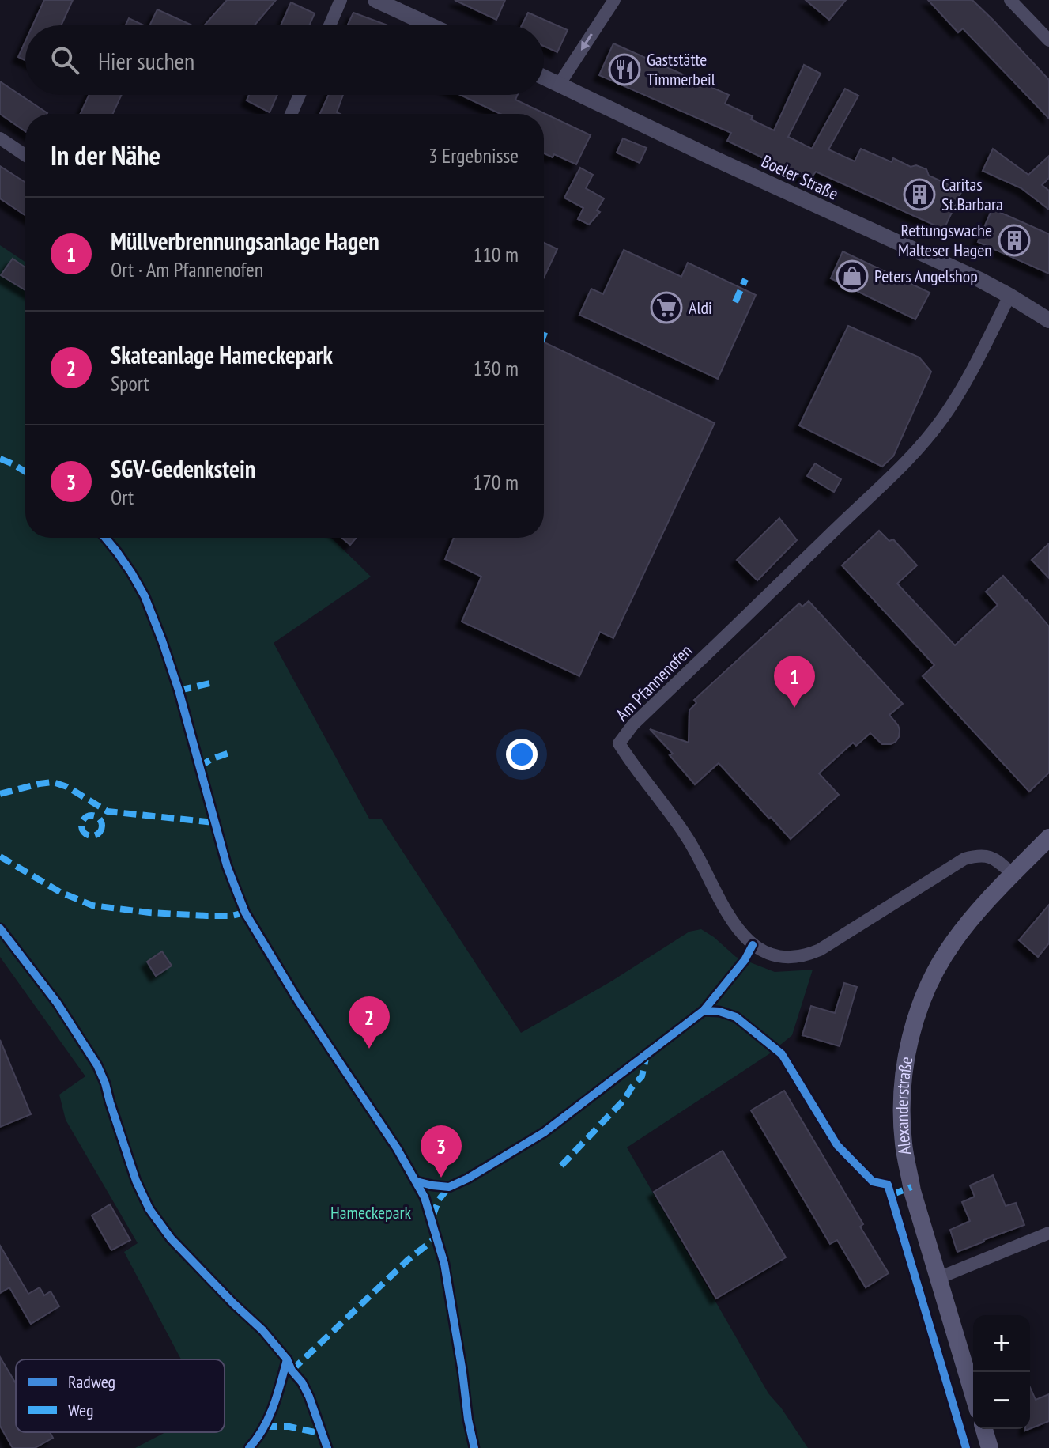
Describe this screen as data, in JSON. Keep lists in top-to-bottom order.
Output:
{
  "streets": {
    "main road": ["Alexanderstraße"],
    "street": ["Boeler Straße", "Am Pfannenofen"]
  },
  "crossings": [
    ["Boeler Straße", "Am Pfannenofen"],
    ["Am Pfannenofen", "Alexanderstraße"]
  ],
  "parks": ["Hameckepark"],
  "places": {
    "restaurant": ["Gaststätte Timmerbeil"],
    "building": ["Caritas St.Barbara", "Rettungswache Malteser Hagen"],
    "shop": ["Peters Angelshop"],
    "supermarket": ["Aldi"]
  },
  "legend": ["Radweg", "Weg"],
  "page": {
    "search": "Hier suchen",
    "heading": ["In der Nähe", "3 Ergebnisse"],
    "list": [
      {
        "mark": "1",
        "name": "Müllverbrennungsanlage Hagen",
        "note": "Ort · Am Pfannenofen",
        "value": "110 m"
      },
      {
        "mark": "2",
        "name": "Skateanlage Hameckepark",
        "note": "Sport",
        "value": "130 m"
      },
      {
        "mark": "3",
        "name": "SGV-Gedenkstein",
        "note": "Ort",
        "value": "170 m"
      }
    ],
    "pins": ["1", "2", "3"],
    "map_buttons": ["+", "−"]
  }
}
